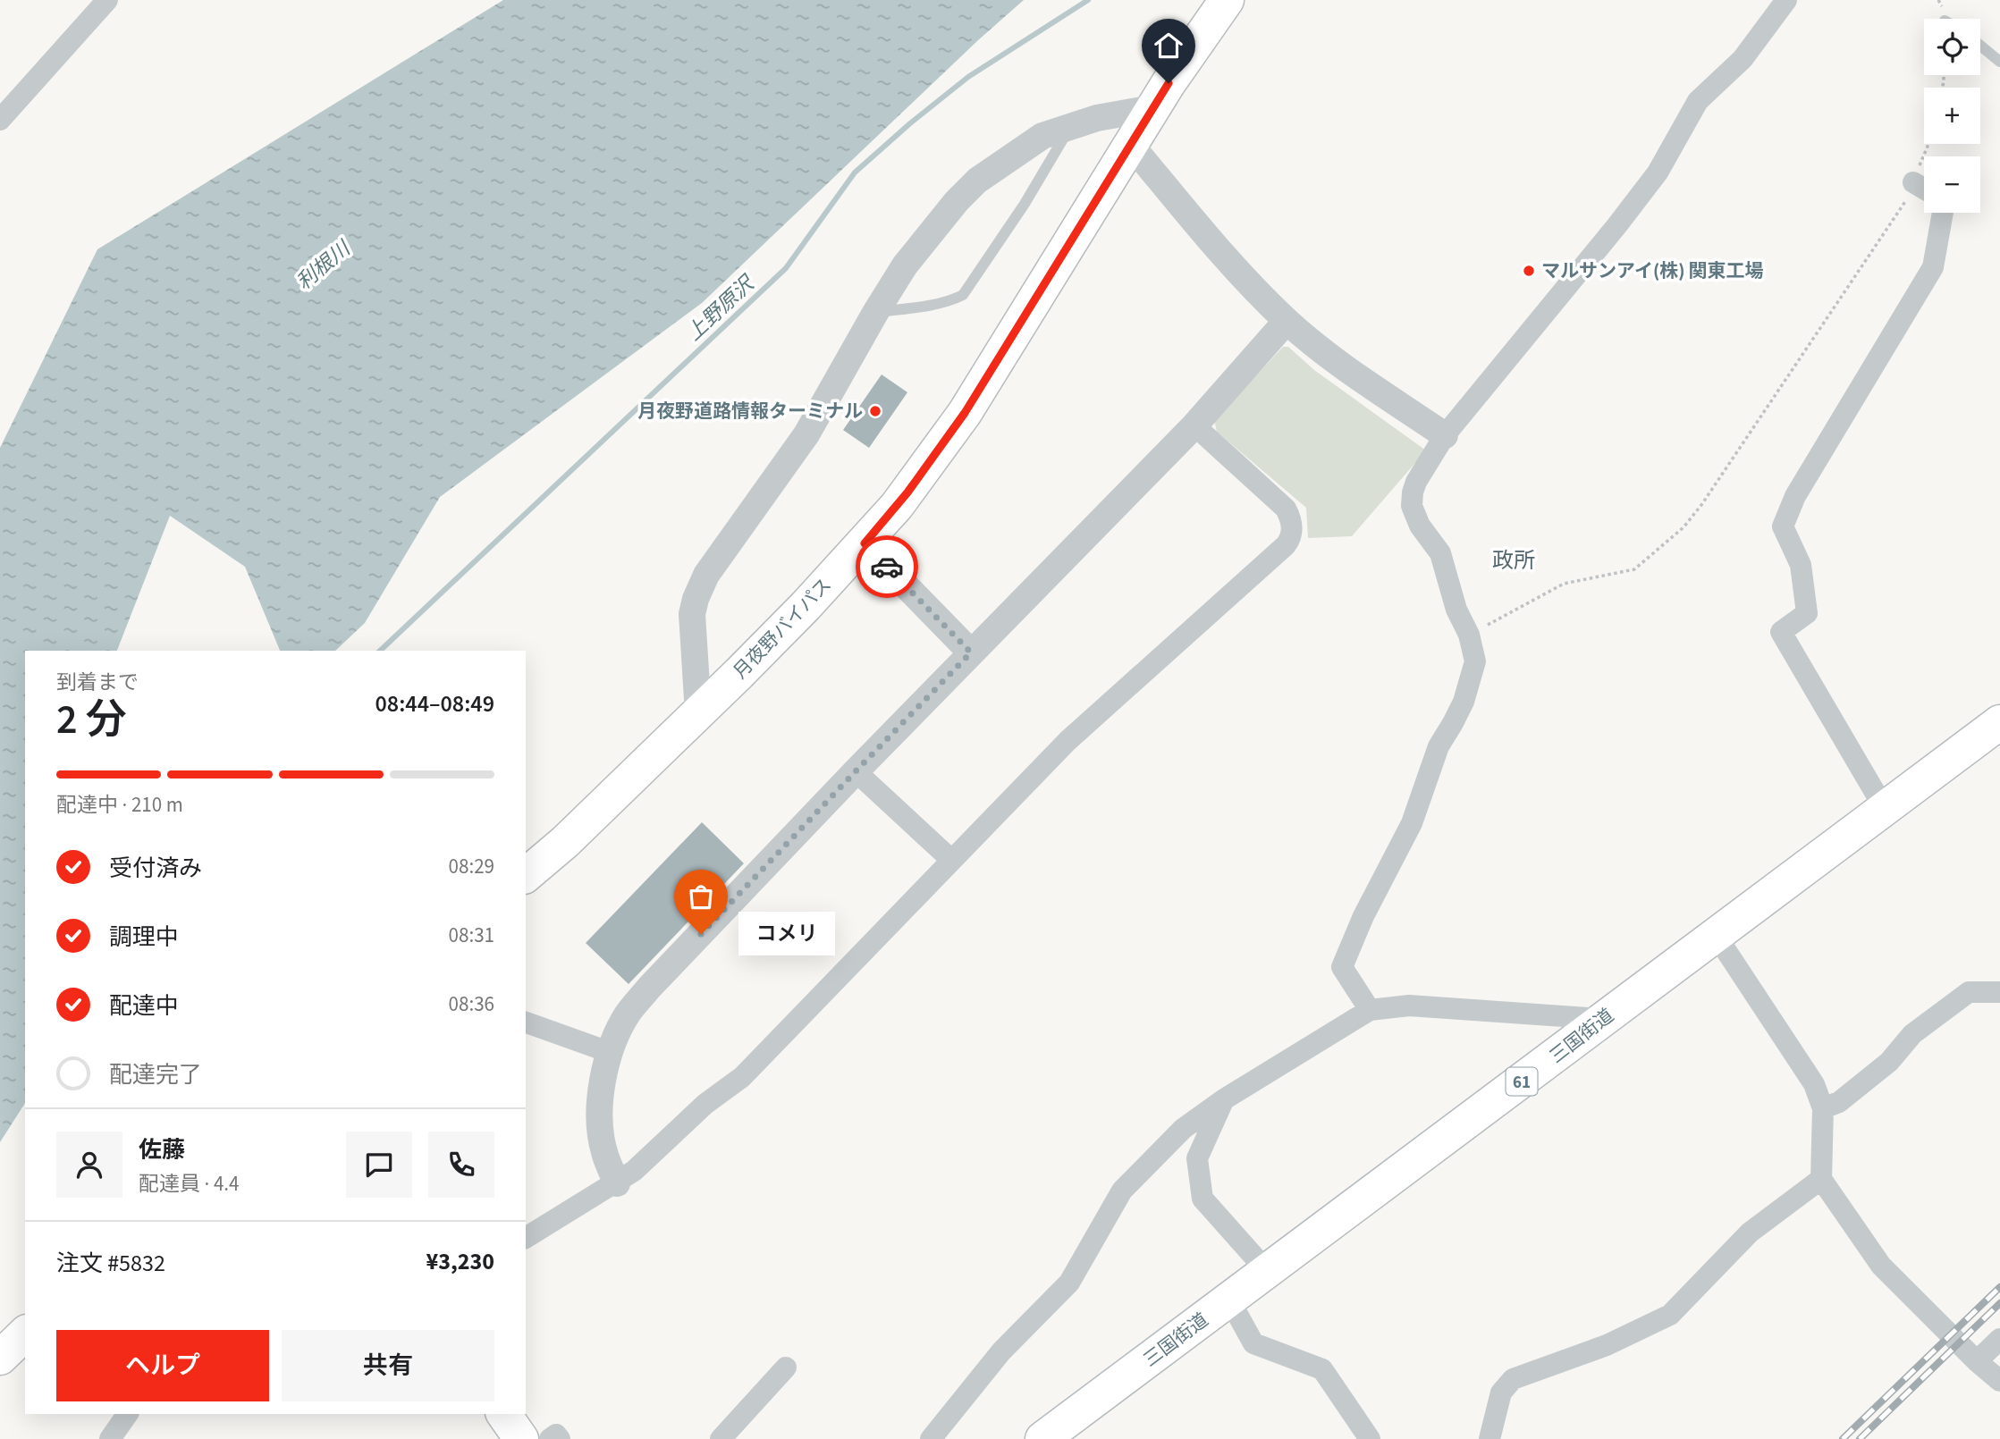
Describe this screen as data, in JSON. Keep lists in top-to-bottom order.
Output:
{
  "streets": {
    "main road": ["月夜野バイパス", "三国街道", "61"]
  },
  "districts": ["政所"],
  "water": ["利根川", "上野原沢"],
  "places": ["マルサンアイ(株) 関東工場", "月夜野道路情報ターミナル", "コメリ"],
  "page": {
    "map_buttons": ["+", "−"],
    "heading": ["2 分", "到着まで", "08:44–08:49"],
    "panel": [
      "佐藤",
      "配達員 · 4.4",
      "注文 #5832",
      "¥3,230"
    ],
    "bar": "配達中 · 210 m",
    "list": [
      ["受付済み", "08:29"],
      ["調理中", "08:31"],
      ["配達中", "08:36"],
      "配達完了"
    ],
    "bubble": "コメリ",
    "buttons": ["ヘルプ", "共有"]
  }
}
